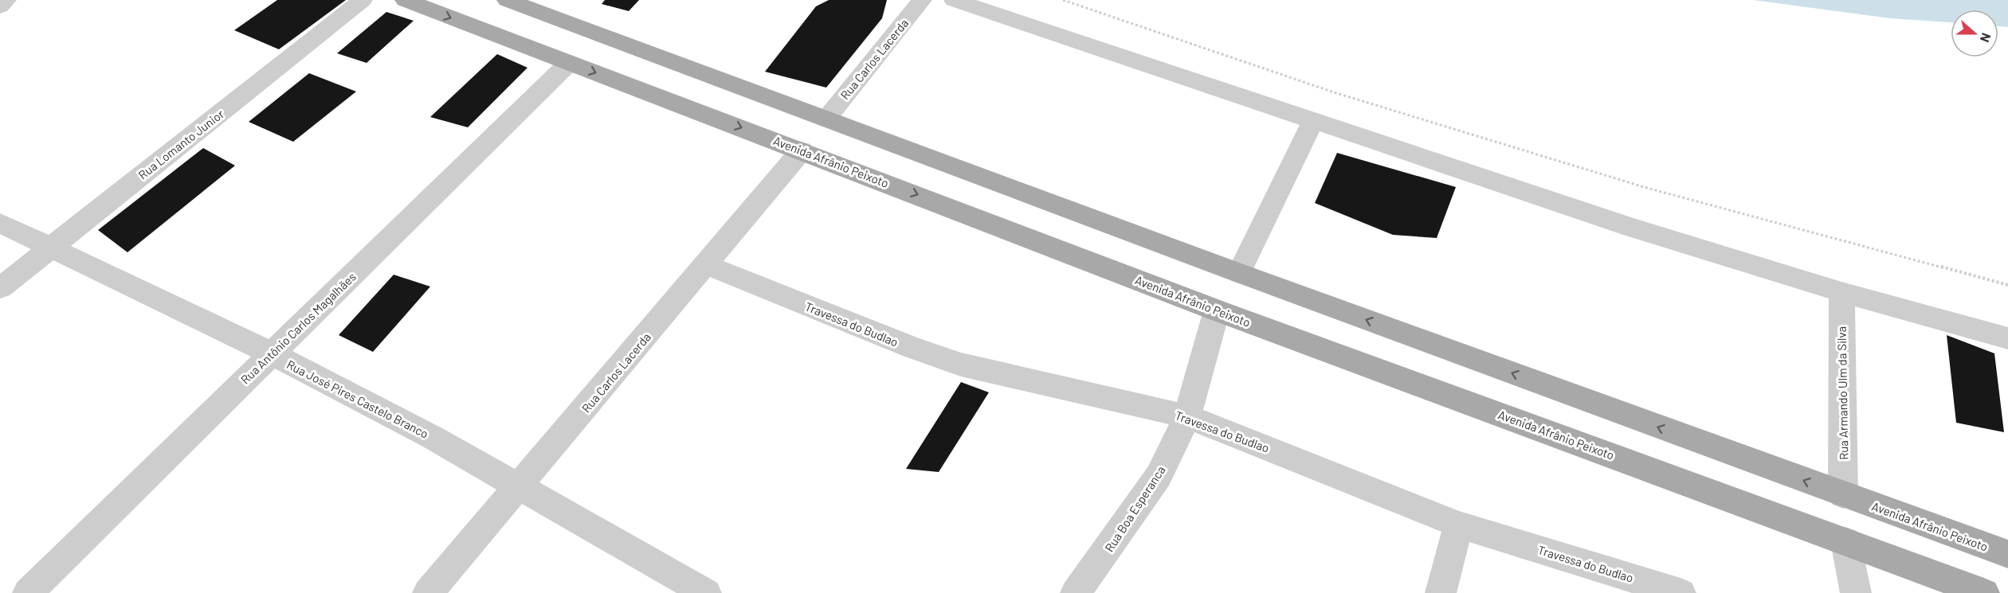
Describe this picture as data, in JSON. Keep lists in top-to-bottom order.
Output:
{
  "streets": {
    "main road": ["Avenida Afrânio Peixoto"],
    "street": [
      "Rua Carlos Lacerda",
      "Rua Lomanto Junior",
      "Travessa do Budlao",
      "Rua Antônio Carlos Magalhães",
      "Rua Armando Ulm da Silva",
      "Rua José Pires Castelo Branco",
      "Rua Boa Esperanca"
    ]
  },
  "crossings": [
    ["Rua Carlos Lacerda", "Avenida Afrânio Peixoto"],
    ["Rua Carlos Lacerda", "Travessa do Budlao"],
    ["Rua Carlos Lacerda", "Rua José Pires Castelo Branco"],
    ["Rua Lomanto Junior", "Rua José Pires Castelo Branco"],
    ["Avenida Afrânio Peixoto", "Rua Antônio Carlos Magalhães"],
    ["Avenida Afrânio Peixoto", "Rua Armando Ulm da Silva"],
    ["Avenida Afrânio Peixoto", "Rua Boa Esperanca"],
    ["Travessa do Budlao", "Rua Boa Esperanca"],
    ["Rua Antônio Carlos Magalhães", "Rua José Pires Castelo Branco"]
  ],
  "north": "right"
}
